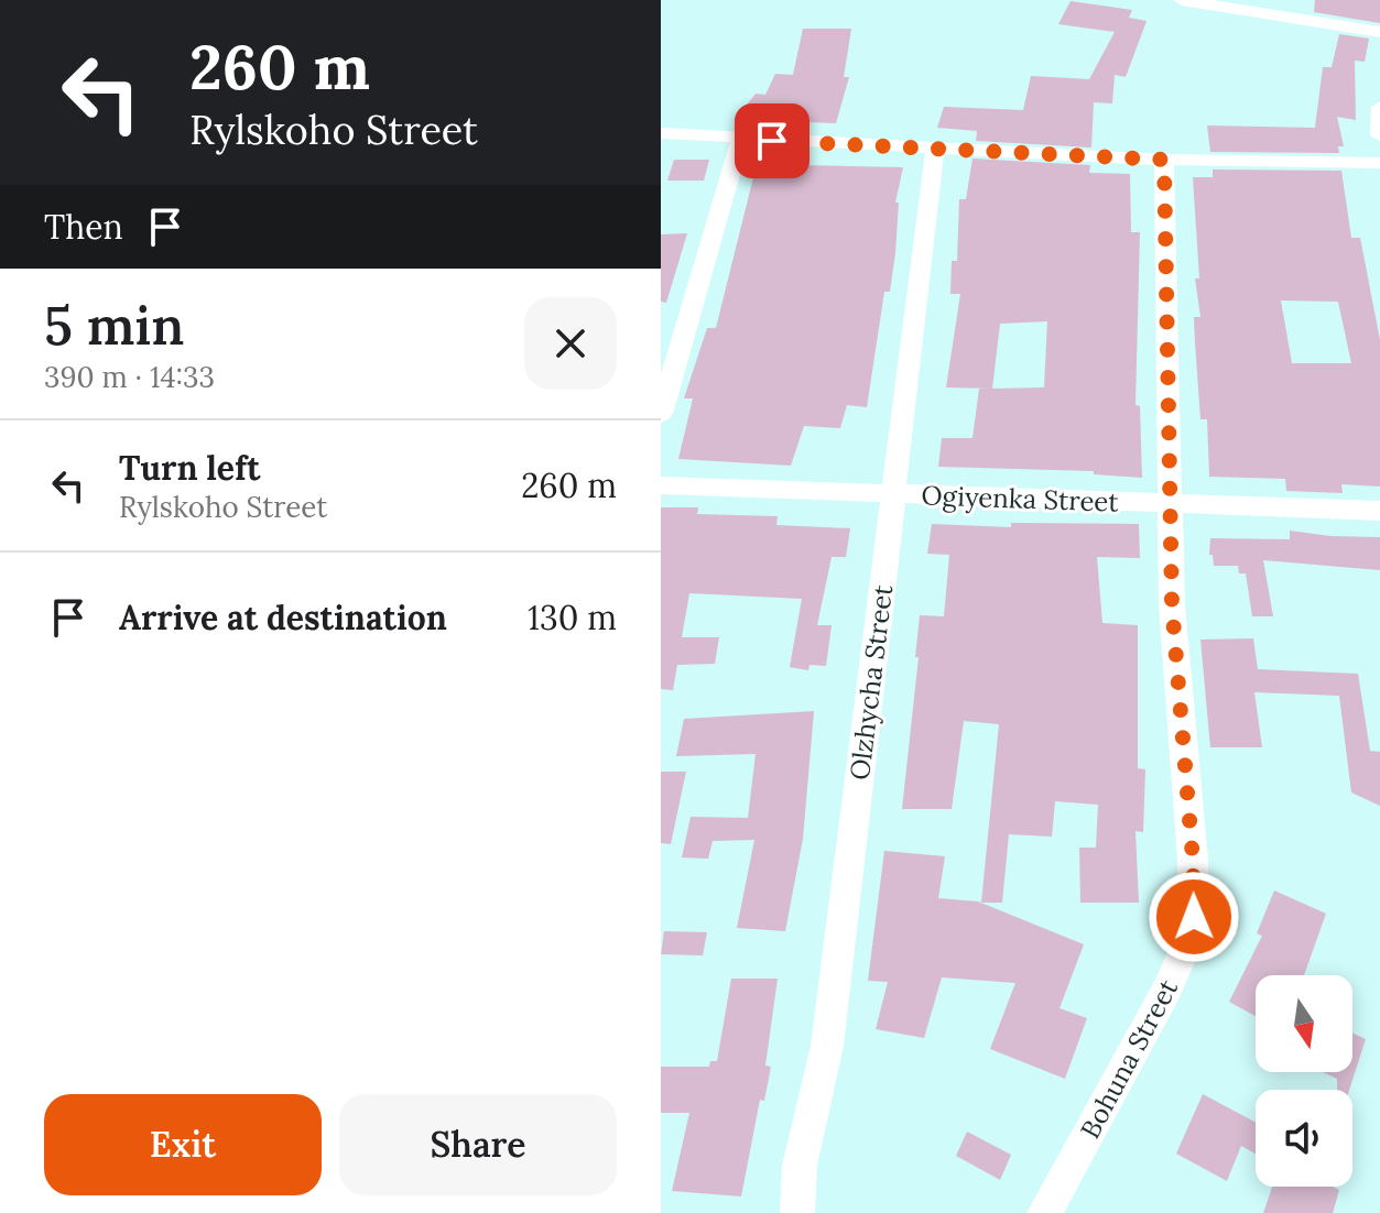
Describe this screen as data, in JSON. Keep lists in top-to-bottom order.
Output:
{
  "streets": {
    "street": ["Ogiyenka Street", "Olzhycha Street", "Bohuna Street"]
  },
  "crossings": [
    ["Ogiyenka Street", "Olzhycha Street"],
    ["Ogiyenka Street", "Bohuna Street"]
  ],
  "north": "bottom",
  "page": {
    "turn": ["260 m", "Rylskoho Street"],
    "then": "Then",
    "heading": ["5 min", "390 m · 14:33"],
    "list": [
      {
        "name": "Turn left",
        "note": "Rylskoho Street",
        "value": "260 m"
      },
      {
        "name": "Arrive at destination",
        "value": "130 m"
      }
    ],
    "buttons": ["Exit", "Share"]
  }
}
